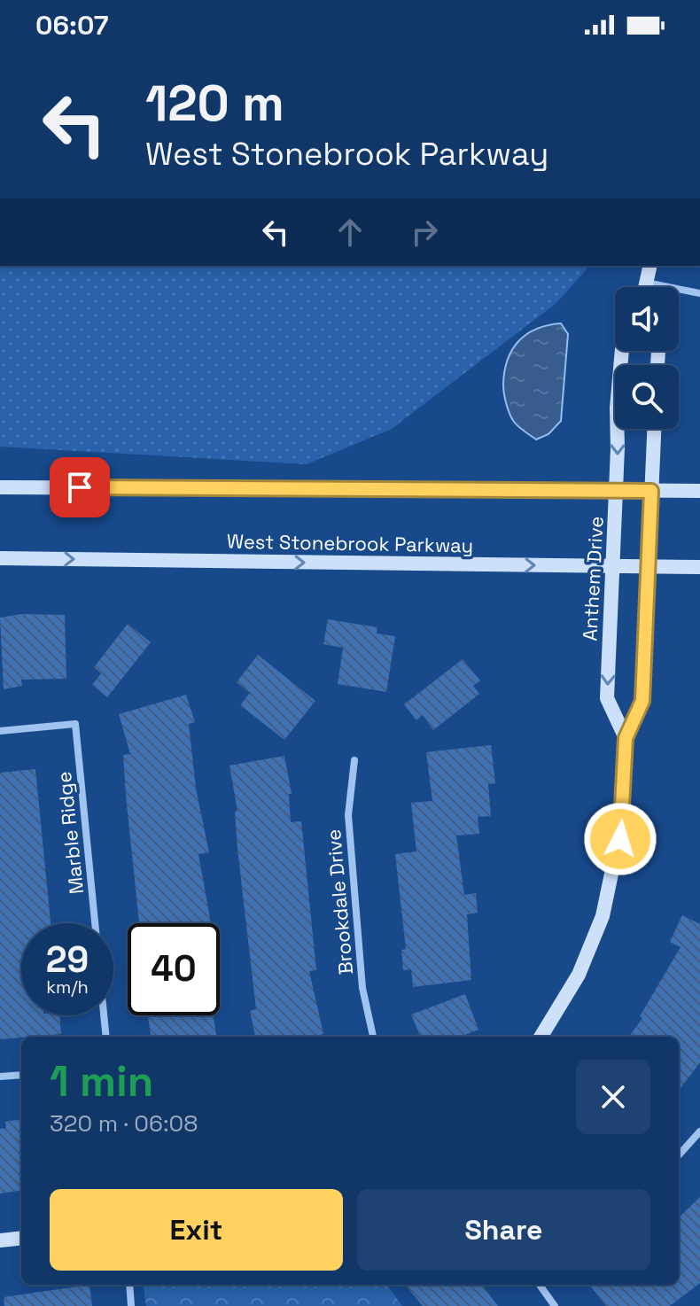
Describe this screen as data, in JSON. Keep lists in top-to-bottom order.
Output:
{
  "streets": {
    "street": [
      "West Stonebrook Parkway",
      "Anthem Drive",
      "Marble Ridge",
      "Brookdale Drive"
    ]
  },
  "crossings": [
    ["West Stonebrook Parkway", "Anthem Drive"]
  ],
  "page": {
    "status": "06:07",
    "turn": ["120 m", "West Stonebrook Parkway"],
    "speed": "29 km/h",
    "limit": "40",
    "heading": ["1 min", "320 m · 06:08"],
    "buttons": ["Exit", "Share"]
  }
}
